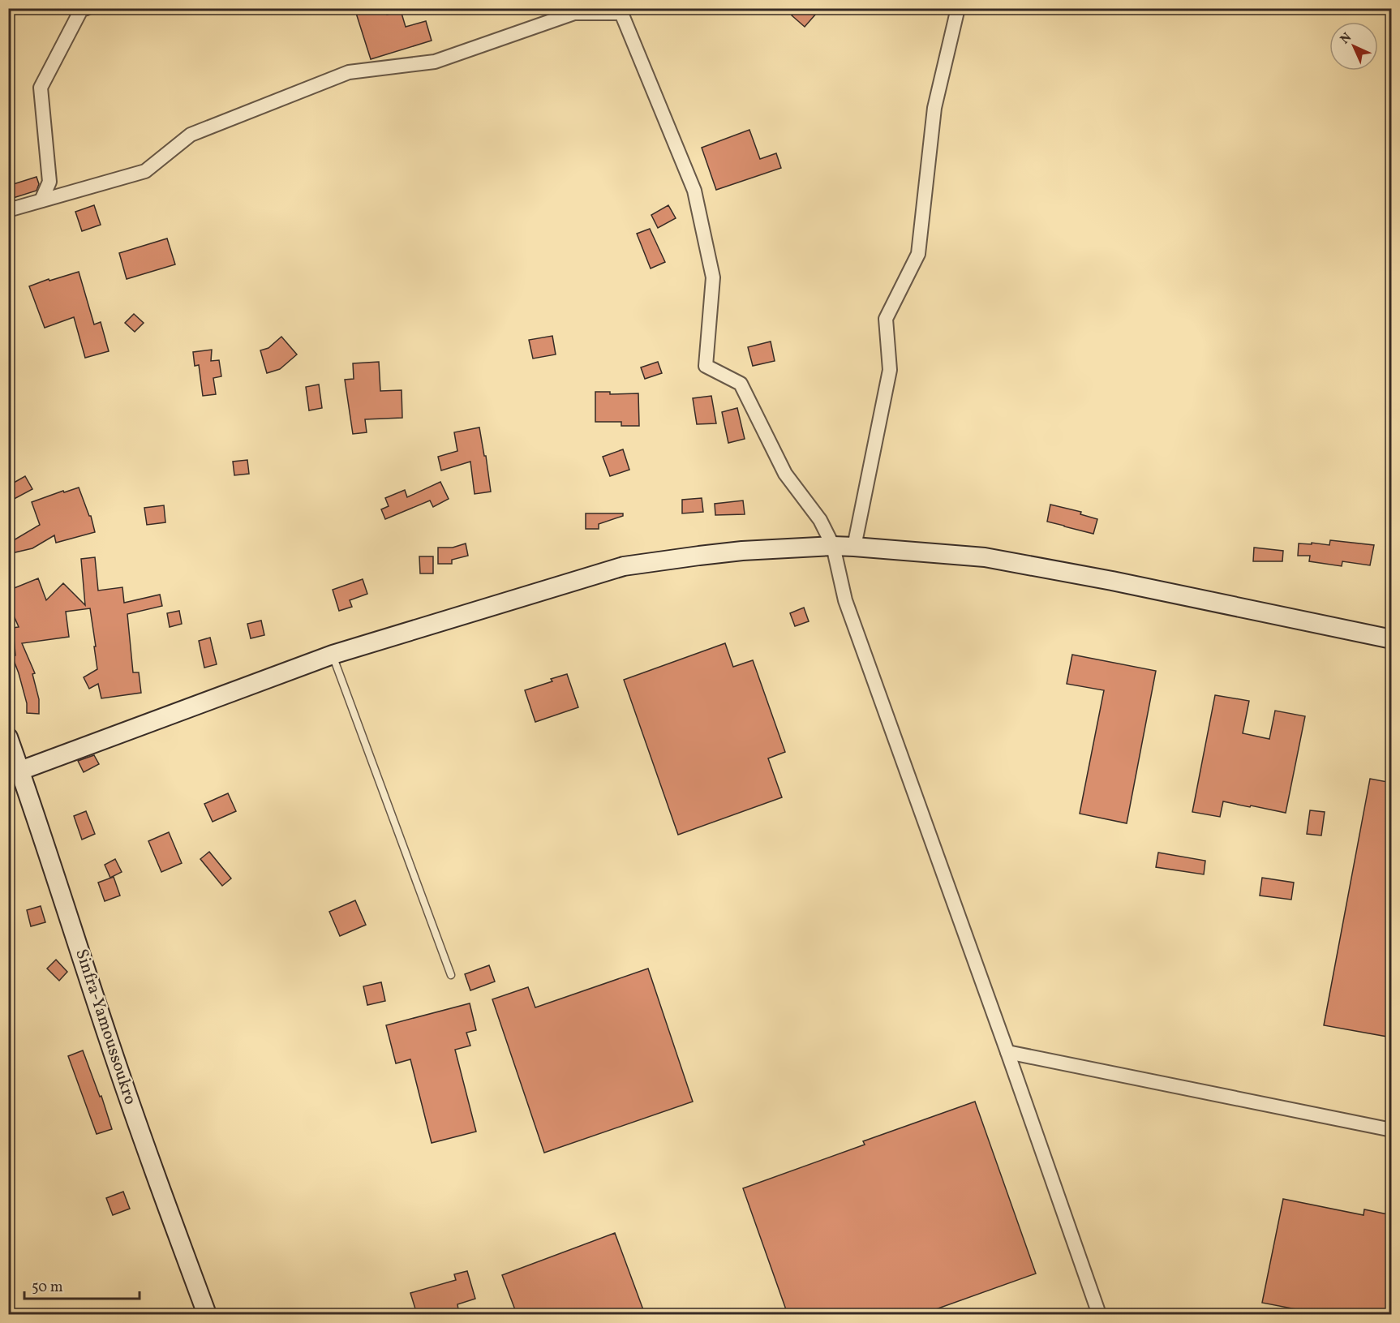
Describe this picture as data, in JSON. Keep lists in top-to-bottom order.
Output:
{
  "streets": {
    "street": ["Sinfra-Yamoussoukro"]
  },
  "scale_bar": "50 m",
  "north": "top left"
}
